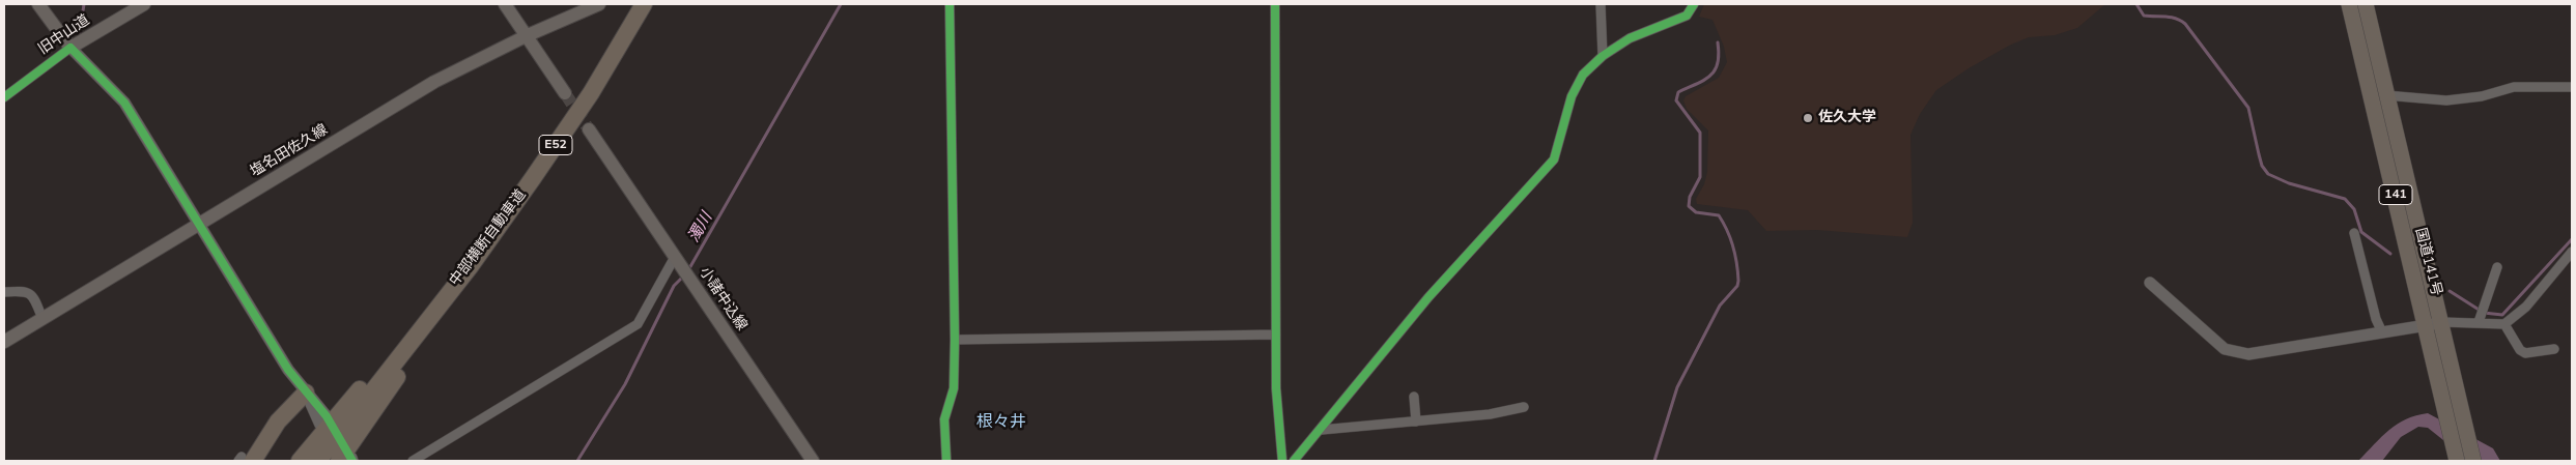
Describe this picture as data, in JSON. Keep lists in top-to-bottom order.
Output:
{
  "streets": {
    "highway": [
      "E52",
      "141",
      "中部横断自動車道",
      "国道141号"
    ],
    "main road": ["旧中山道", "塩名田佐久線", "小諸中込線"]
  },
  "districts": ["根々井"],
  "water": ["濁川"],
  "places": ["佐久大学"]
}
